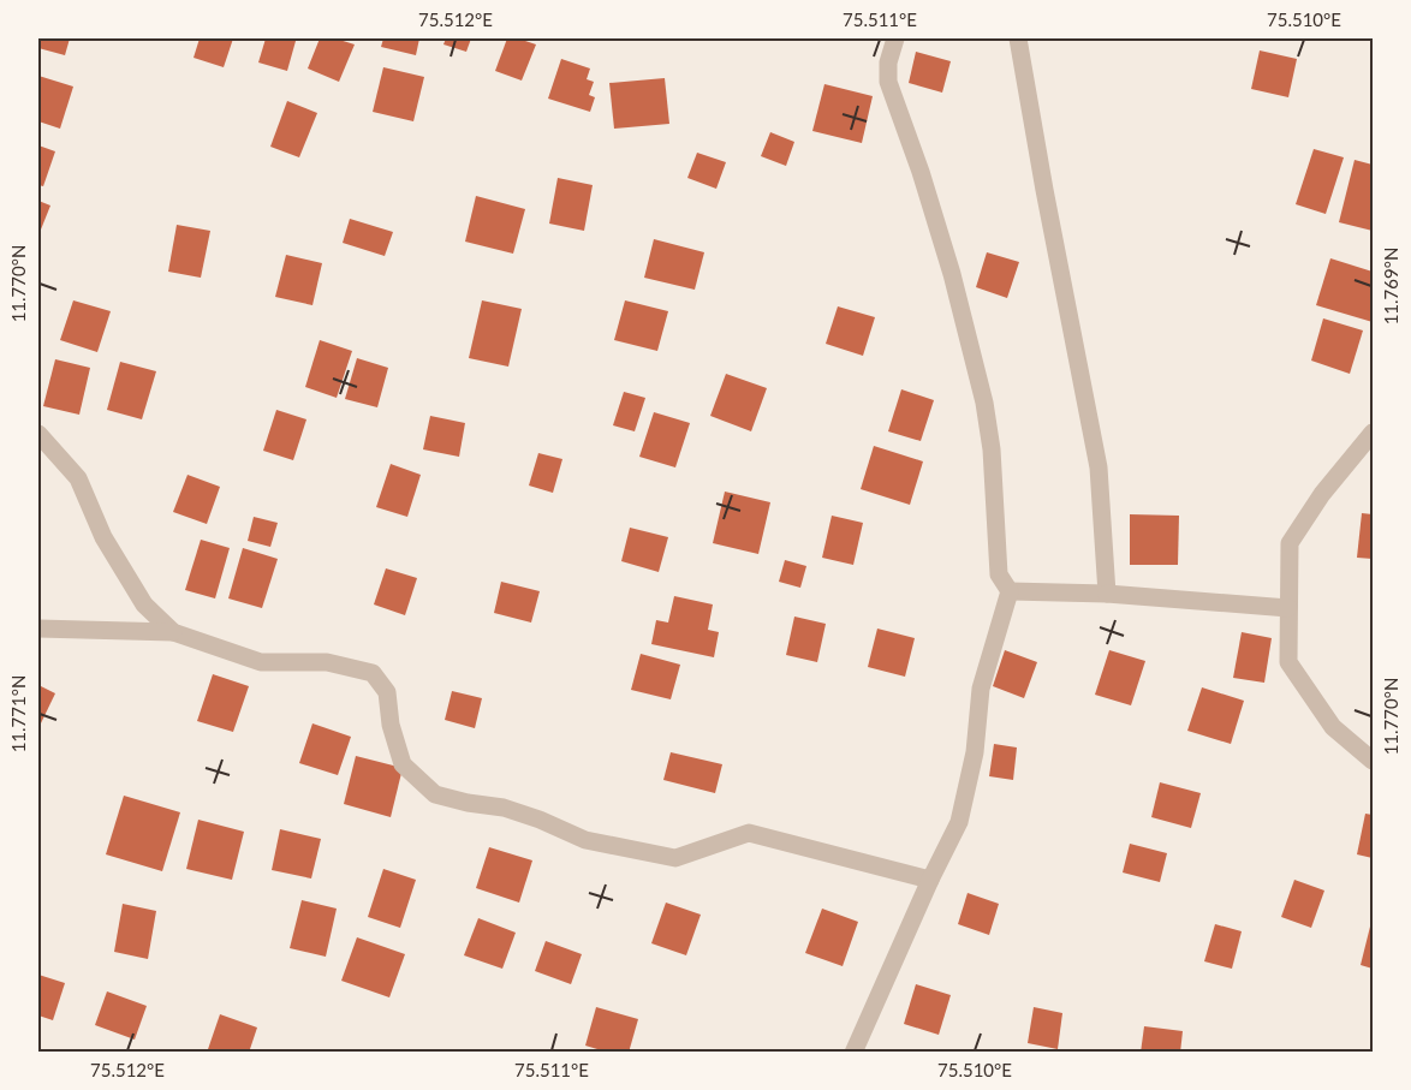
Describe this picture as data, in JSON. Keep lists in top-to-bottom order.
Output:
{
  "coordinates": [
    "75.512°E",
    "75.511°E",
    "75.510°E",
    "11.770°N",
    "11.769°N",
    "11.771°N"
  ]
}
